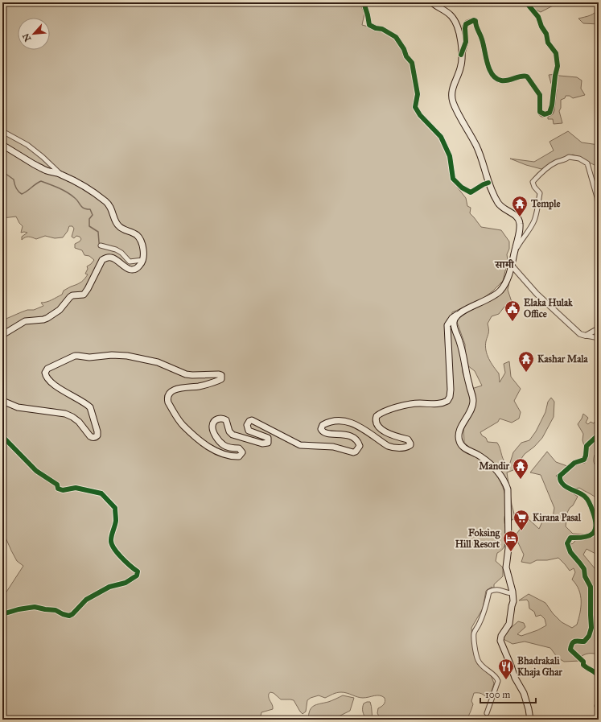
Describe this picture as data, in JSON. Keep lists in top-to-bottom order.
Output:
{
  "districts": ["सामी"],
  "places": {
    "temple": ["Temple", "Kashar Mala", "Mandir"],
    "public building": ["Elaka Hulak Office"],
    "supermarket": ["Kirana Pasal"],
    "hotel": ["Foksing Hill Resort"],
    "restaurant": ["Bhadrakali Khaja Ghar"]
  },
  "scale_bar": "100 m",
  "north": "bottom left"
}
